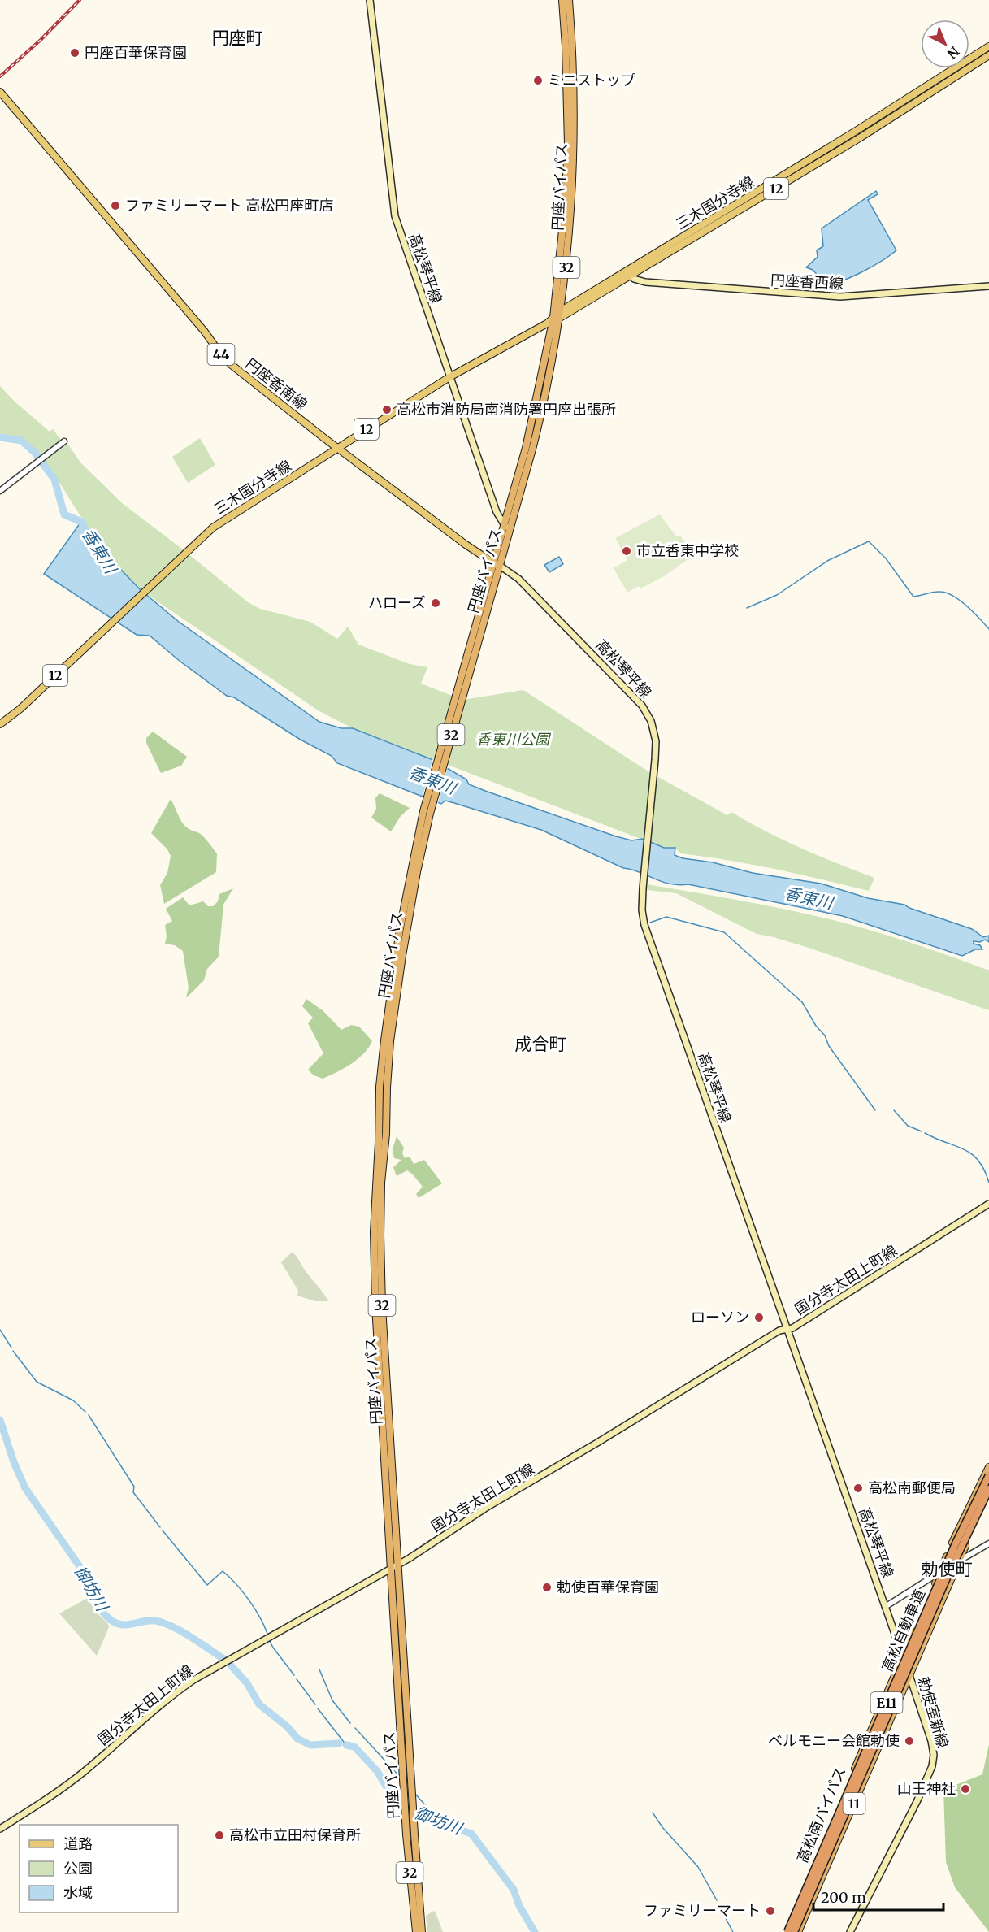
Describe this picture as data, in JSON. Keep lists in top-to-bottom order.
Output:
{
  "streets": {
    "highway": [
      "円座バイパス",
      "32",
      "高松自動車道",
      "E11",
      "11",
      "高松南バイパス"
    ],
    "main road": [
      "12",
      "三木国分寺線",
      "高松琴平線",
      "円座香西線",
      "44",
      "円座香南線",
      "国分寺太田上町線",
      "勅使室新線"
    ]
  },
  "crossings": [
    ["円座バイパス", "三木国分寺線"],
    ["円座バイパス", "高松琴平線"],
    ["円座バイパス", "円座香南線"],
    ["円座バイパス", "国分寺太田上町線"],
    ["三木国分寺線", "高松琴平線"],
    ["三木国分寺線", "円座香西線"],
    ["三木国分寺線", "円座香南線"],
    ["高松琴平線", "円座香南線"],
    ["高松琴平線", "国分寺太田上町線"],
    ["高松琴平線", "勅使室新線"],
    ["高松琴平線", "高松南バイパス"],
    ["高松自動車道", "高松南バイパス"],
    ["勅使室新線", "高松南バイパス"]
  ],
  "districts": ["円座町", "成合町", "勅使町"],
  "water": ["香東川", "御坊川"],
  "parks": ["香東川公園"],
  "places": [
    "円座百華保育園",
    "ミニストップ",
    "ファミリーマート 高松円座町店",
    "高松市消防局南消防署円座出張所",
    "市立香東中学校",
    "ハローズ",
    "ローソン",
    "高松南郵便局",
    "勅使百華保育園",
    "ベルモニー会館勅使",
    "山王神社",
    "高松市立田村保育所",
    "ファミリーマート"
  ],
  "legend": ["道路", "公園", "水域"],
  "scale_bar": "200 m",
  "north": "bottom right"
}
